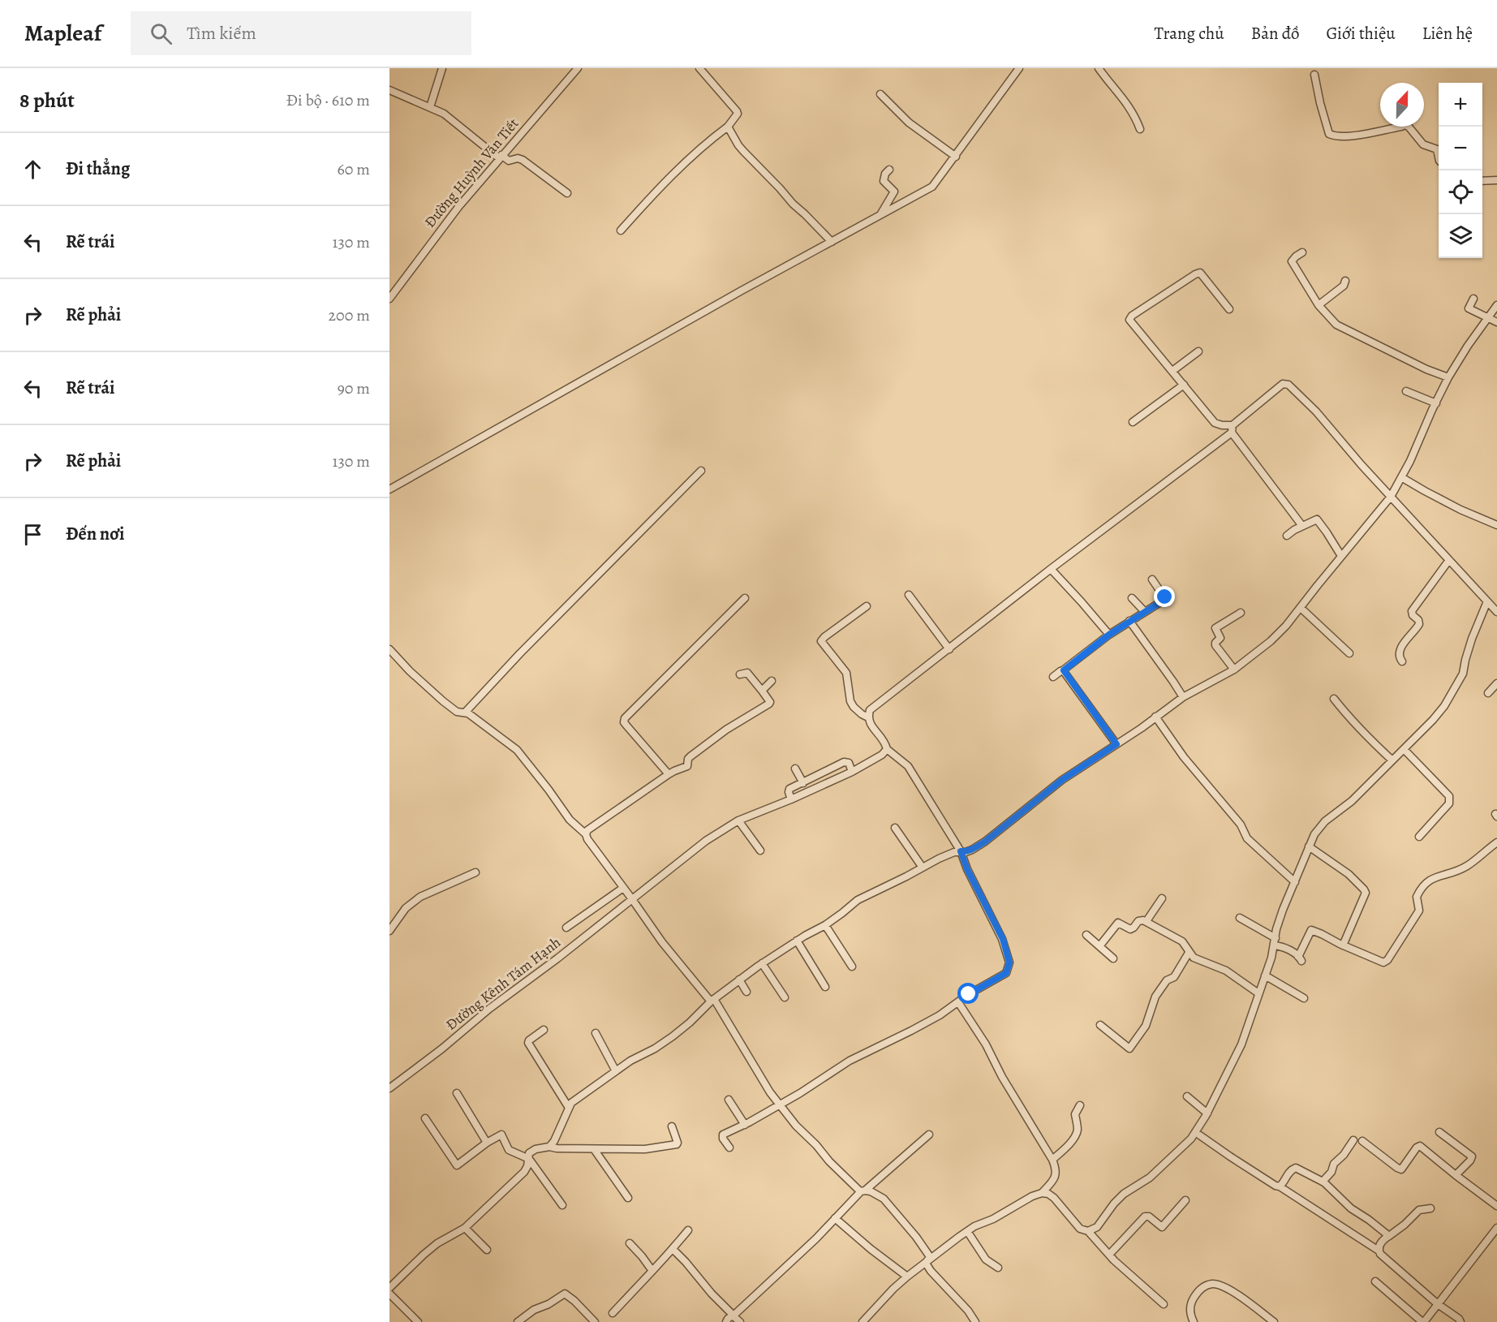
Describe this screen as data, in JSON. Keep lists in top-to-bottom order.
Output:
{
  "streets": {
    "street": ["Đường Huỳnh Văn Tiết", "Đường Kênh Tám Hạnh"]
  },
  "north": "top",
  "page": {
    "header": "Mapleaf",
    "search": "Tìm kiếm",
    "nav": [
      "Trang chủ",
      "Bản đồ",
      "Giới thiệu",
      "Liên hệ"
    ],
    "heading": ["8 phút", "Đi bộ · 610 m"],
    "map_buttons": ["+", "−"],
    "list": [
      ["Đi thẳng", "60 m"],
      ["Rẽ trái", "130 m"],
      ["Rẽ phải", "200 m"],
      ["Rẽ trái", "90 m"],
      ["Rẽ phải", "130 m"],
      "Đến nơi"
    ]
  }
}
